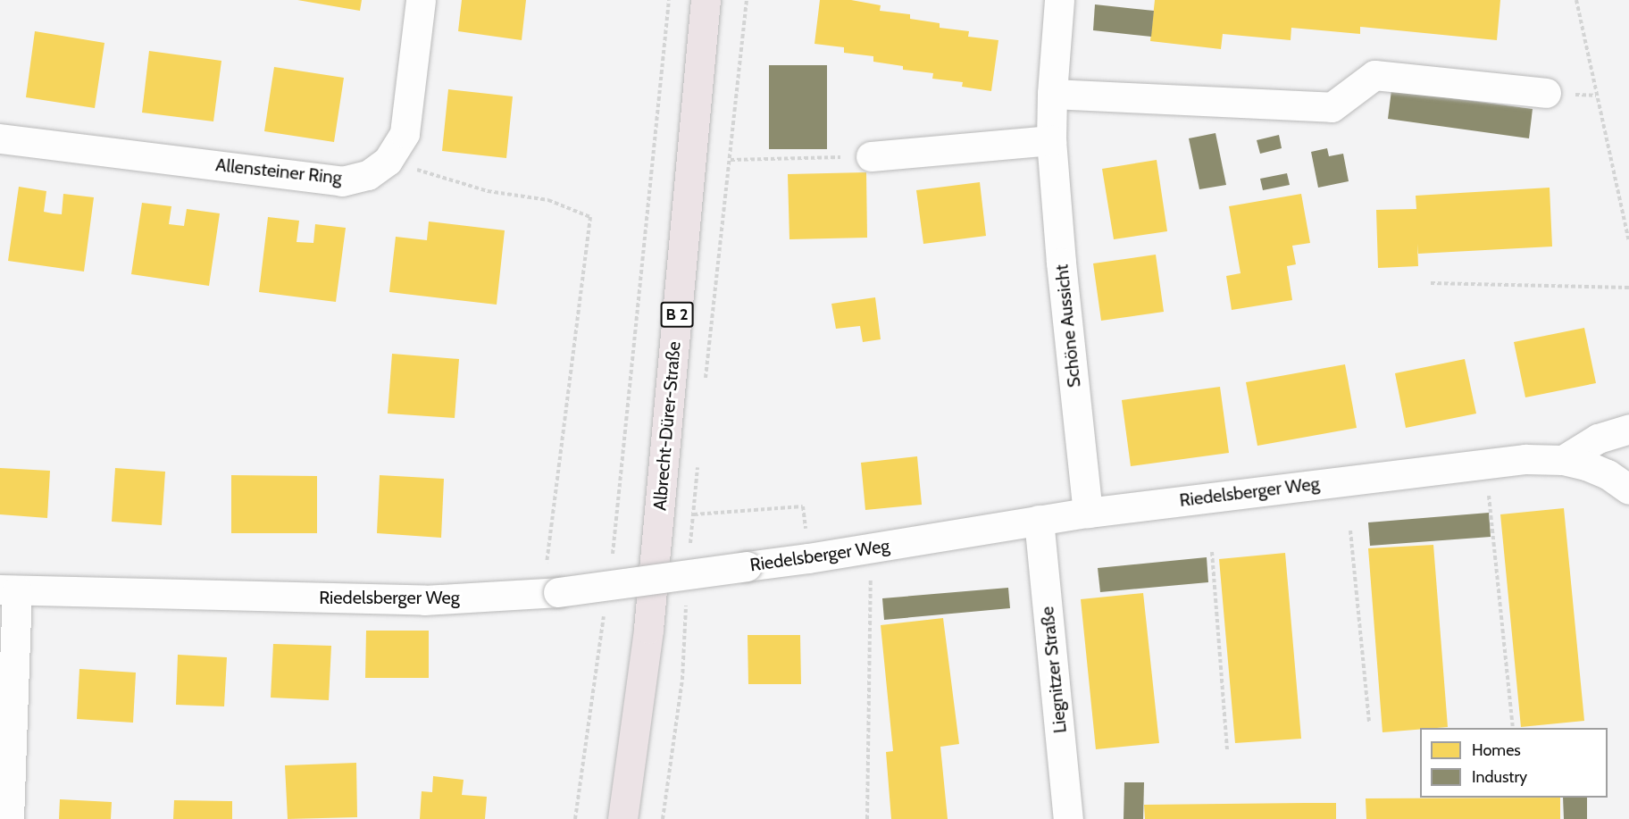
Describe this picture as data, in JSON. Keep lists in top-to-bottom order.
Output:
{
  "streets": {
    "main road": ["B 2", "Albrecht-Dürer-Straße"],
    "street": [
      "Allensteiner Ring",
      "Schöne Aussicht",
      "Riedelsberger Weg",
      "Liegnitzer Straße"
    ]
  },
  "crossings": [
    ["Schöne Aussicht", "Riedelsberger Weg"],
    ["Riedelsberger Weg", "Liegnitzer Straße"]
  ],
  "legend": ["Homes", "Industry"]
}
